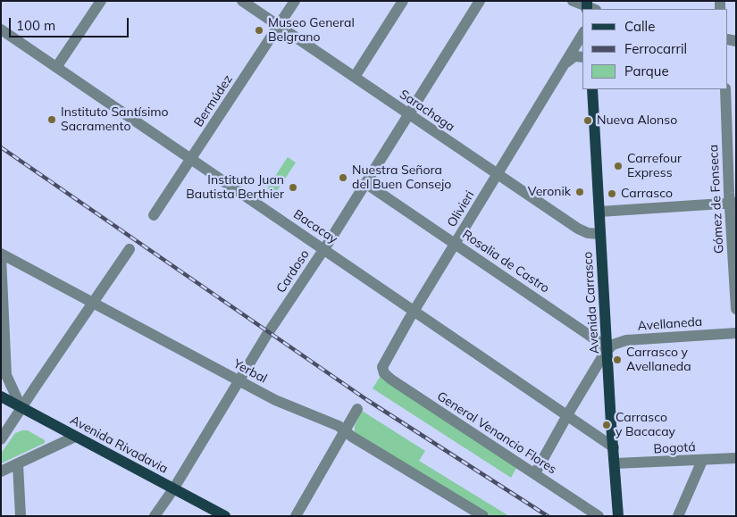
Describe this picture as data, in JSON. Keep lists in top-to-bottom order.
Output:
{
  "streets": {
    "main road": ["Avenida Carrasco", "Avenida Rivadavia"],
    "street": [
      "Bermúdez",
      "Sarachaga",
      "Gómez de Fonseca",
      "Olivieri",
      "Bacacay",
      "Rosalia de Castro",
      "Cardoso",
      "Avellaneda",
      "Yerbal",
      "General Venancio Flores",
      "Bogotá"
    ]
  },
  "crossings": [
    ["Bermúdez", "Sarachaga"],
    ["Bermúdez", "Bacacay"],
    ["Sarachaga", "Olivieri"],
    ["Sarachaga", "Cardoso"],
    ["Sarachaga", "Avenida Carrasco"],
    ["Olivieri", "Bacacay"],
    ["Olivieri", "Rosalia de Castro"],
    ["Olivieri", "General Venancio Flores"],
    ["Bacacay", "Cardoso"],
    ["Bacacay", "Avenida Carrasco"],
    ["Rosalia de Castro", "Cardoso"],
    ["Rosalia de Castro", "Avenida Carrasco"],
    ["Rosalia de Castro", "Avellaneda"],
    ["Cardoso", "Yerbal"],
    ["Cardoso", "Avenida Rivadavia"],
    ["Avenida Carrasco", "Avellaneda"],
    ["Avenida Carrasco", "Bogotá"]
  ],
  "places": [
    "Museo General Belgrano",
    "Instituto Santísimo Sacramento",
    "Nueva Alonso",
    "Carrefour Express",
    "Nuestra Señora del Buen Consejo",
    "Instituto Juan Bautista Berthier",
    "Veronik",
    "Carrasco",
    "Carrasco y Avellaneda",
    "Carrasco y Bacacay"
  ],
  "legend": ["Calle", "Ferrocarril", "Parque"],
  "scale_bar": "100 m"
}
